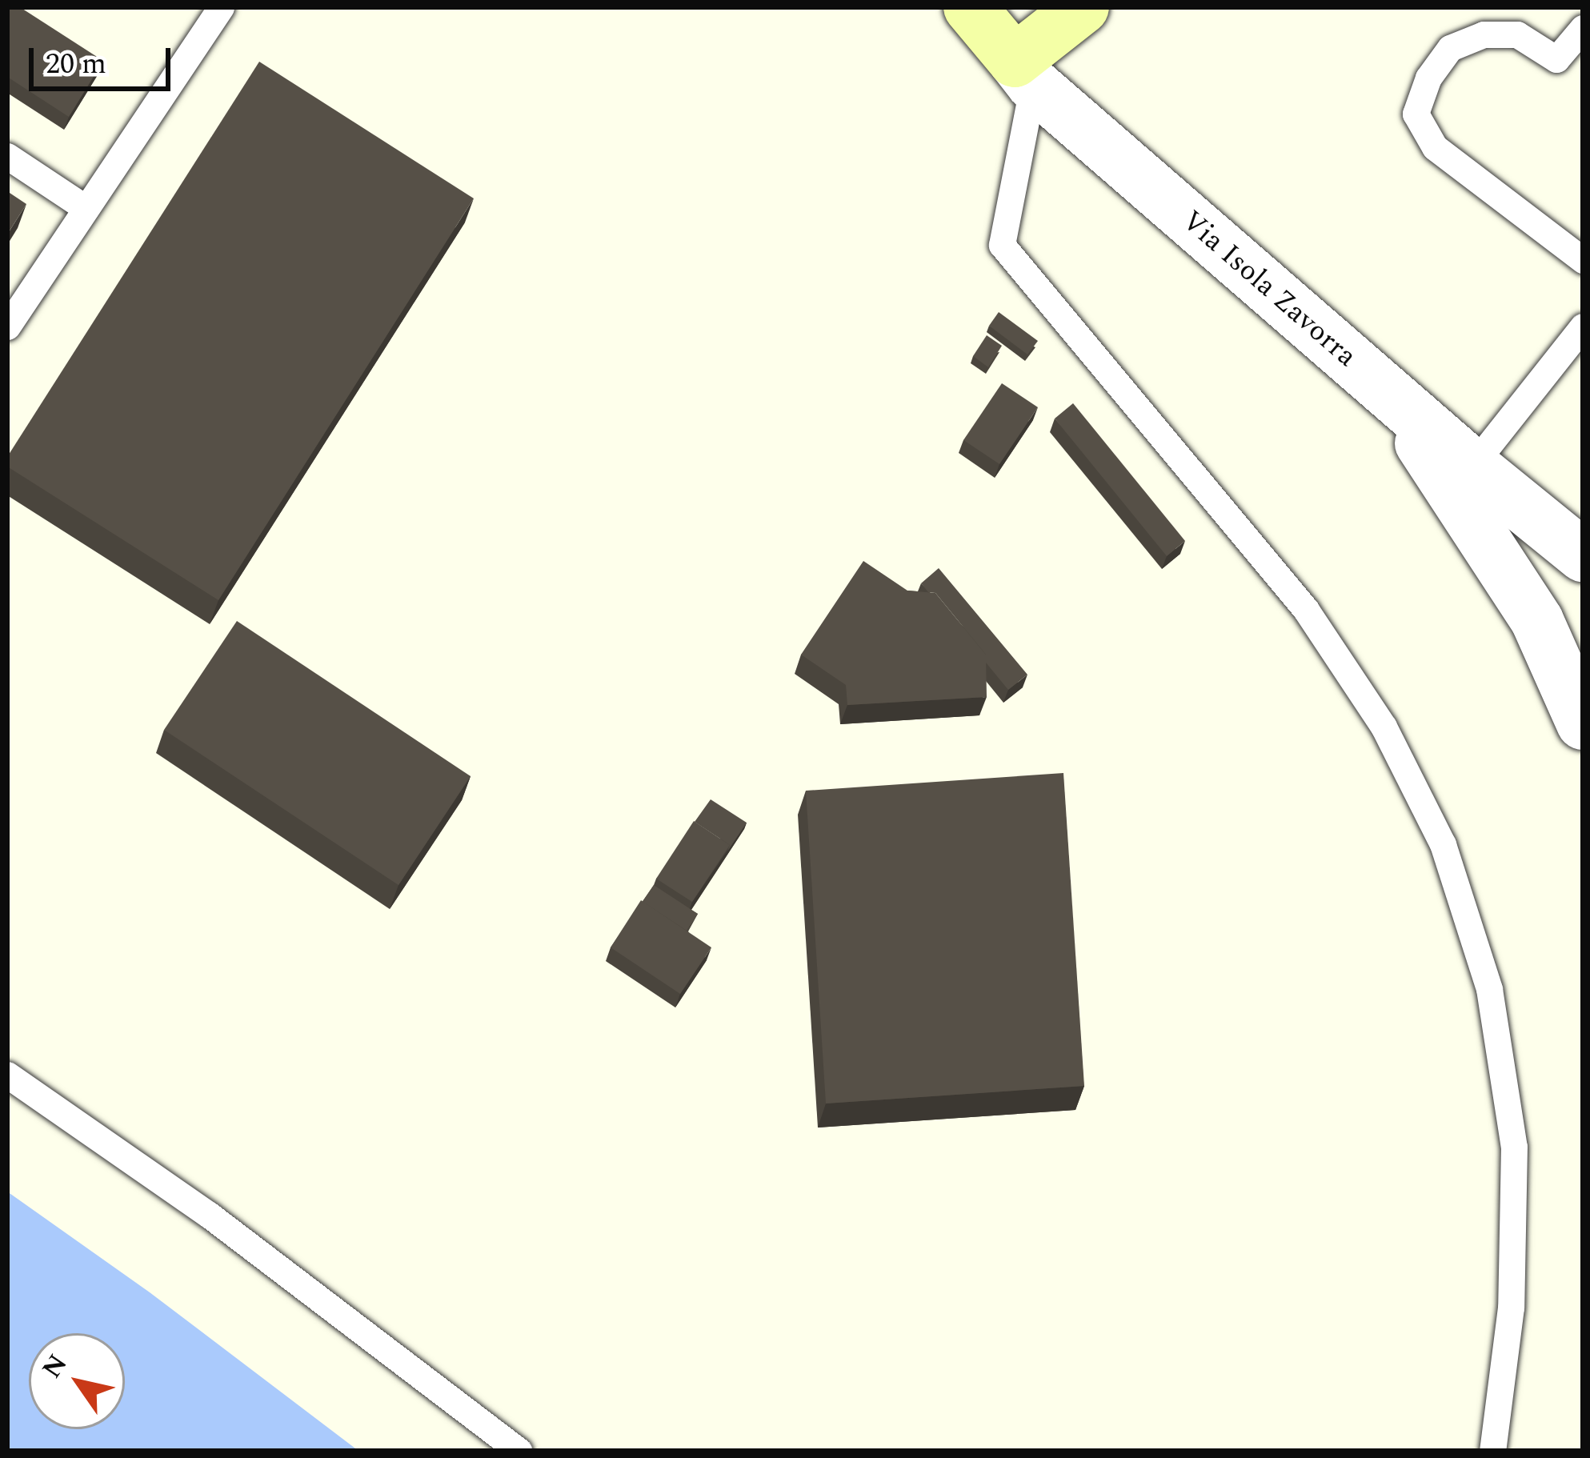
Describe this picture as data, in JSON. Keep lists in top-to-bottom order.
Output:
{
  "streets": {
    "main road": ["Via Isola Zavorra"]
  },
  "scale_bar": "20 m",
  "north": "top left"
}
